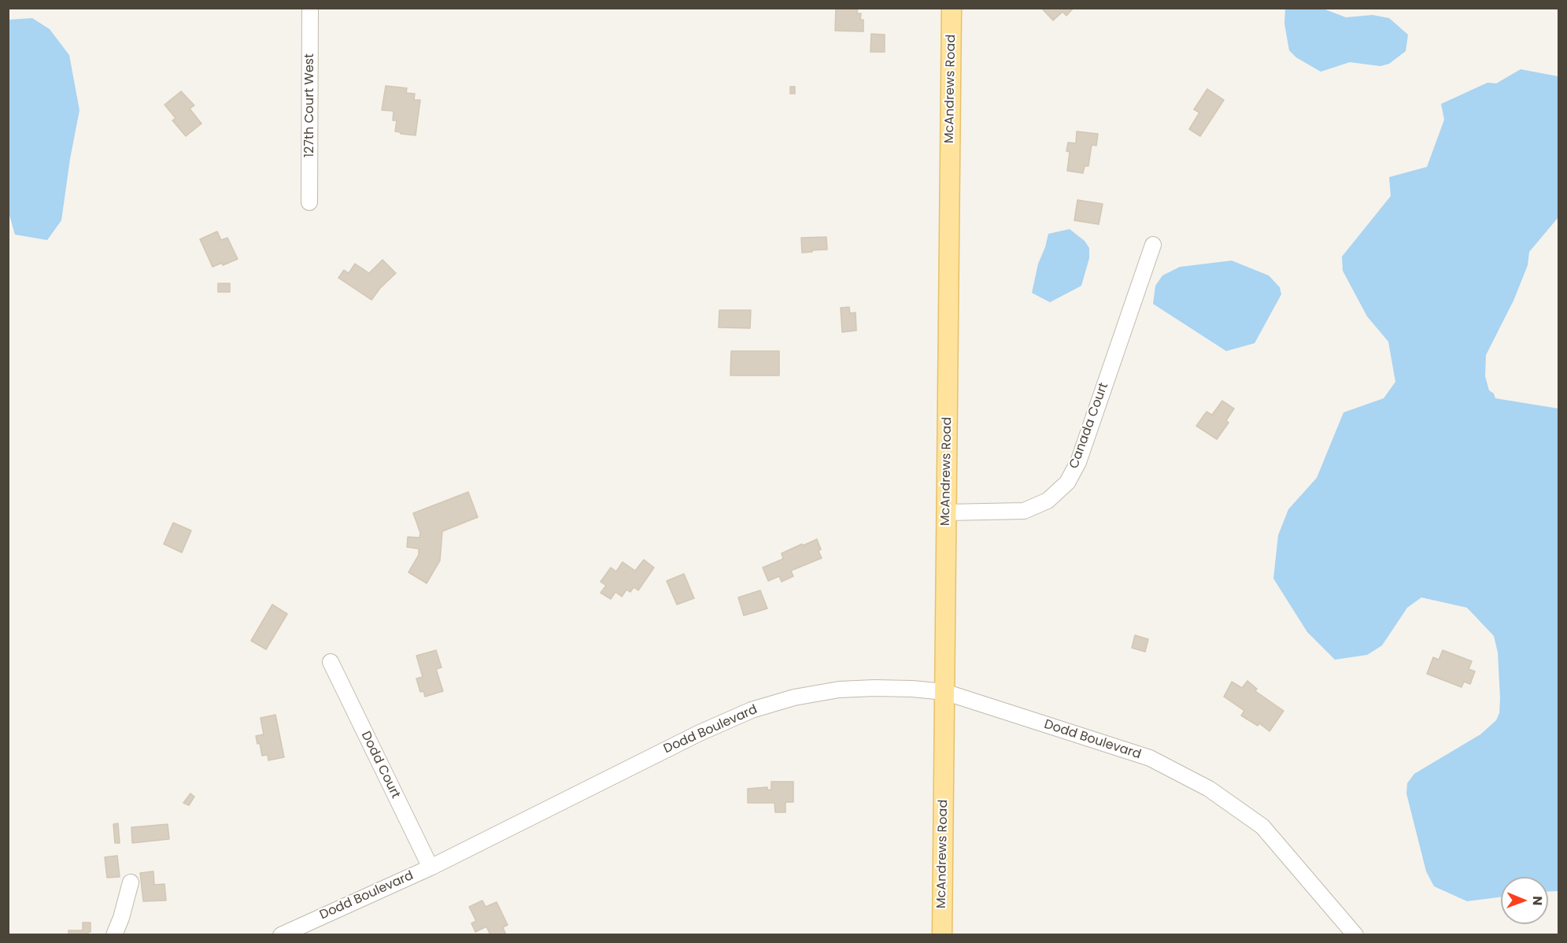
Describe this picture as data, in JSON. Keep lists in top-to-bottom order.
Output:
{
  "streets": {
    "main road": ["McAndrews Road"],
    "street": [
      "127th Court West",
      "Canada Court",
      "Dodd Boulevard",
      "Dodd Court"
    ]
  },
  "crossings": [
    ["McAndrews Road", "Canada Court"],
    ["McAndrews Road", "Dodd Boulevard"],
    ["Dodd Boulevard", "Dodd Court"]
  ],
  "north": "right"
}
